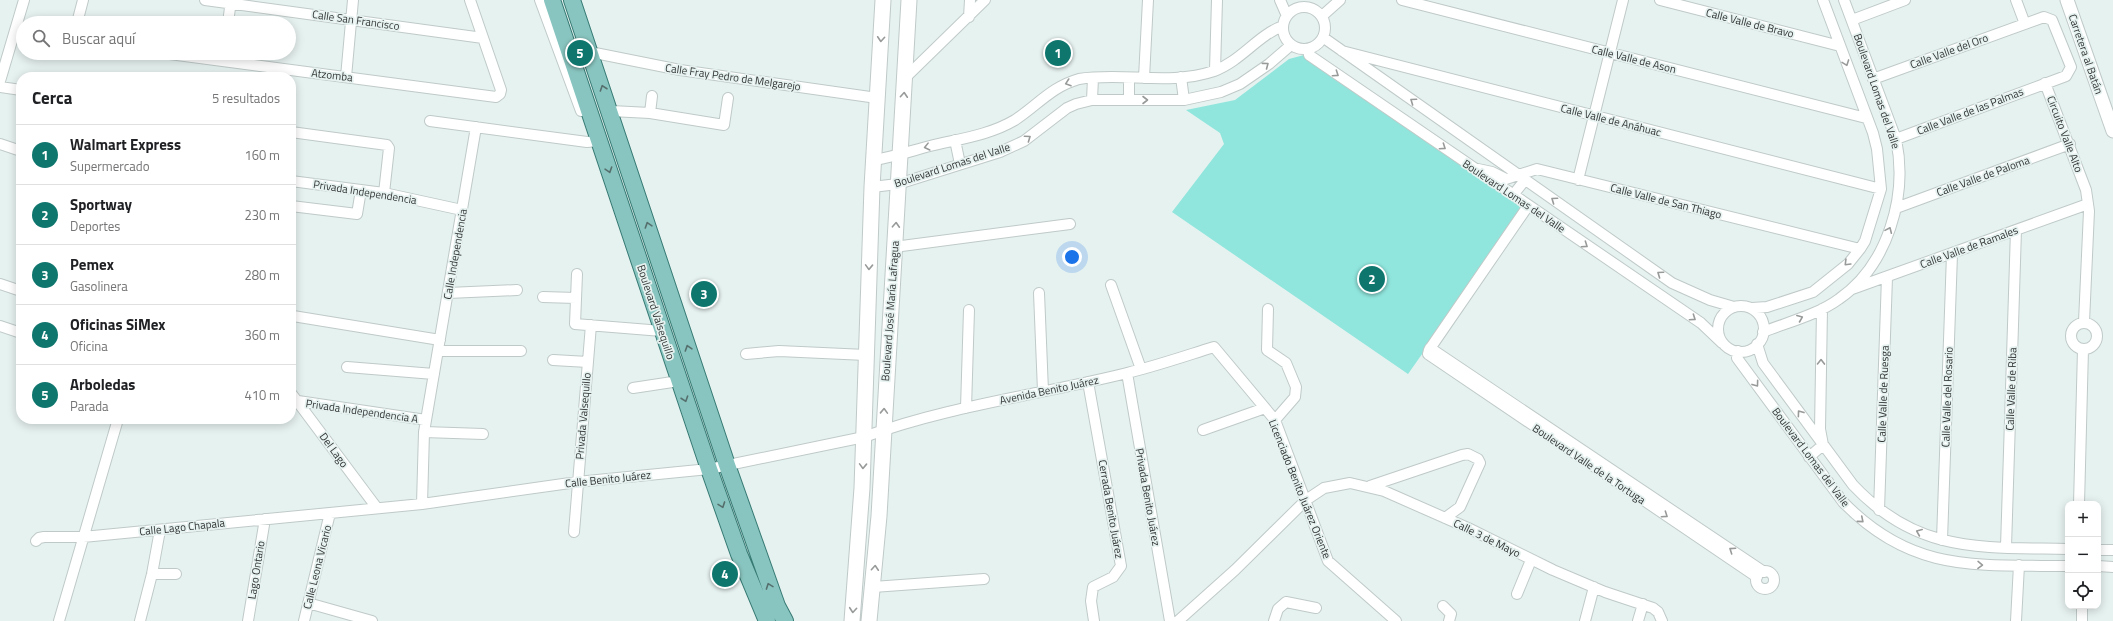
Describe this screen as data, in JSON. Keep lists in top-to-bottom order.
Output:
{
  "streets": {
    "main road": ["Boulevard José María Lafragua", "Boulevard Valsequillo"],
    "street": [
      "Calle San Francisco",
      "Calle Valle de Bravo",
      "Calle Valle del Oro",
      "Carretera al Batán",
      "Calle Valle de Ason",
      "Atzomba",
      "Calle Fray Pedro de Melgarejo",
      "Boulevard Lomas del Valle",
      "Calle Valle de las Palmas",
      "Calle Valle de Anáhuac",
      "Circuito Valle Alto",
      "Calle Valle de Paloma",
      "Privada Independencia",
      "Calle Valle de San Thiago",
      "Calle Valle de Ramales",
      "Calle Independencia",
      "Calle Valle de Riba",
      "Avenida Benito Juárez",
      "Calle Valle de Ruesga",
      "Calle Valle del Rosario",
      "Privada Independencia A",
      "Privada Valsequillo",
      "Del Lago",
      "Boulevard Valle de la Tortuga",
      "Calle Benito Juárez",
      "Licenciado Benito Juárez Oriente",
      "Privada Benito Juárez",
      "Cerrada Benito Juárez",
      "Calle Lago Chapala",
      "Calle 3 de Mayo",
      "Calle Leona Vicario",
      "Lago Ontario"
    ]
  },
  "crossings": [
    ["Calle San Francisco", "Atzomba"],
    ["Calle Valle de Bravo", "Boulevard Lomas del Valle"],
    ["Calle Valle del Oro", "Boulevard Lomas del Valle"],
    ["Calle Valle del Oro", "Circuito Valle Alto"],
    ["Calle Valle de Ason", "Boulevard Lomas del Valle"],
    ["Calle Fray Pedro de Melgarejo", "Boulevard José María Lafragua"],
    ["Calle Fray Pedro de Melgarejo", "Boulevard Valsequillo"],
    ["Boulevard Lomas del Valle", "Calle Valle de las Palmas"],
    ["Boulevard Lomas del Valle", "Calle Valle de Anáhuac"],
    ["Boulevard Lomas del Valle", "Calle Valle de Paloma"],
    ["Boulevard Lomas del Valle", "Calle Valle de San Thiago"],
    ["Boulevard Lomas del Valle", "Calle Valle de Ramales"],
    ["Boulevard Lomas del Valle", "Boulevard José María Lafragua"],
    ["Boulevard Lomas del Valle", "Calle Valle de Riba"],
    ["Boulevard Lomas del Valle", "Calle Valle de Ruesga"],
    ["Boulevard Lomas del Valle", "Calle Valle del Rosario"],
    ["Boulevard Lomas del Valle", "Boulevard Valle de la Tortuga"],
    ["Calle Valle de las Palmas", "Circuito Valle Alto"],
    ["Circuito Valle Alto", "Calle Valle de Paloma"],
    ["Circuito Valle Alto", "Calle Valle de Ramales"],
    ["Privada Independencia", "Calle Independencia"],
    ["Calle Valle de Ramales", "Calle Valle de Riba"],
    ["Calle Valle de Ramales", "Calle Valle de Ruesga"],
    ["Calle Valle de Ramales", "Calle Valle del Rosario"],
    ["Calle Independencia", "Privada Independencia A"],
    ["Calle Independencia", "Calle Benito Juárez"],
    ["Boulevard José María Lafragua", "Avenida Benito Juárez"],
    ["Boulevard José María Lafragua", "Calle Benito Juárez"],
    ["Boulevard Valsequillo", "Calle Benito Juárez"],
    ["Avenida Benito Juárez", "Calle Benito Juárez"],
    ["Avenida Benito Juárez", "Licenciado Benito Juárez Oriente"],
    ["Avenida Benito Juárez", "Privada Benito Juárez"],
    ["Avenida Benito Juárez", "Cerrada Benito Juárez"],
    ["Privada Independencia A", "Del Lago"],
    ["Privada Valsequillo", "Calle Benito Juárez"],
    ["Del Lago", "Calle Benito Juárez"],
    ["Calle Benito Juárez", "Calle Lago Chapala"],
    ["Calle Benito Juárez", "Calle Leona Vicario"],
    ["Licenciado Benito Juárez Oriente", "Calle 3 de Mayo"],
    ["Calle Lago Chapala", "Calle Leona Vicario"],
    ["Calle Lago Chapala", "Lago Ontario"]
  ],
  "page": {
    "search": "Buscar aquí",
    "pins": [
      "1",
      "5",
      "2",
      "3",
      "4"
    ],
    "heading": ["Cerca", "5 resultados"],
    "list": [
      {
        "mark": "1",
        "name": "Walmart Express",
        "note": "Supermercado",
        "value": "160 m"
      },
      {
        "mark": "2",
        "name": "Sportway",
        "note": "Deportes",
        "value": "230 m"
      },
      {
        "mark": "3",
        "name": "Pemex",
        "note": "Gasolinera",
        "value": "280 m"
      },
      {
        "mark": "4",
        "name": "Oficinas SiMex",
        "note": "Oficina",
        "value": "360 m"
      },
      {
        "mark": "5",
        "name": "Arboledas",
        "note": "Parada",
        "value": "410 m"
      }
    ],
    "map_buttons": ["+", "−"]
  }
}
